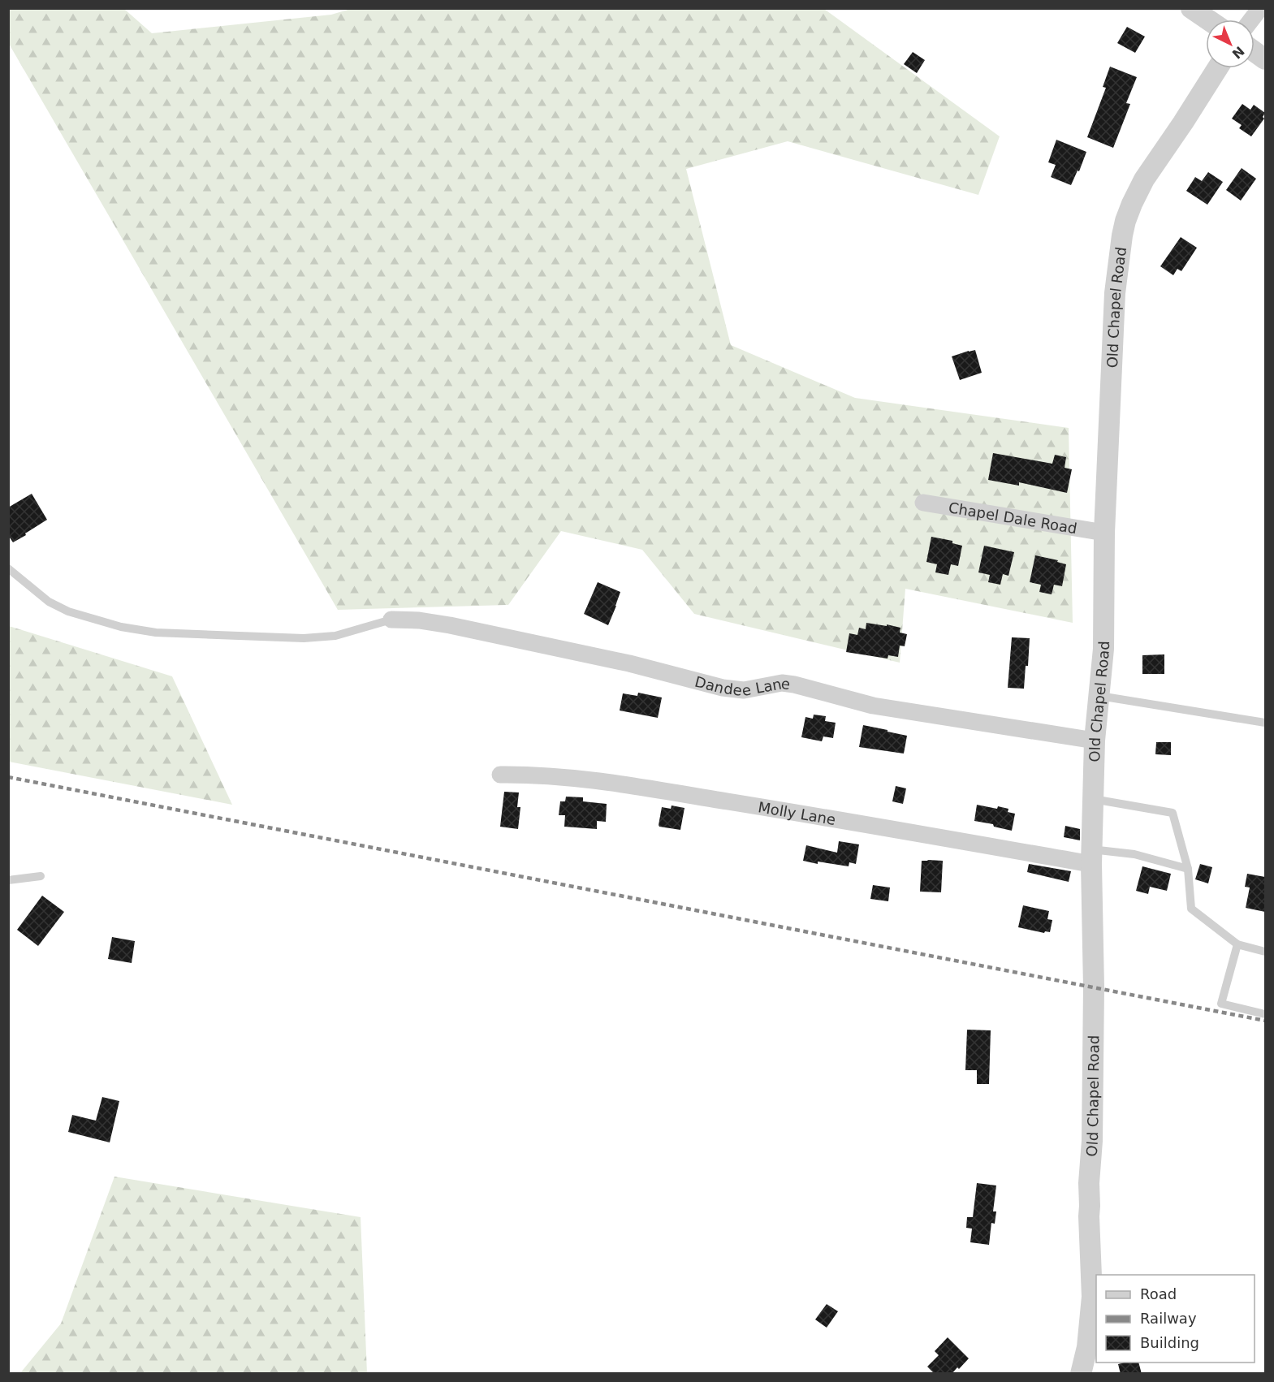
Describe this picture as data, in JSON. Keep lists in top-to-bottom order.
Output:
{
  "streets": {
    "street": [
      "Old Chapel Road",
      "Chapel Dale Road",
      "Dandee Lane",
      "Molly Lane"
    ]
  },
  "crossings": [
    ["Old Chapel Road", "Chapel Dale Road"],
    ["Old Chapel Road", "Dandee Lane"],
    ["Old Chapel Road", "Molly Lane"]
  ],
  "legend": ["Road", "Railway", "Building"],
  "north": "bottom right"
}
